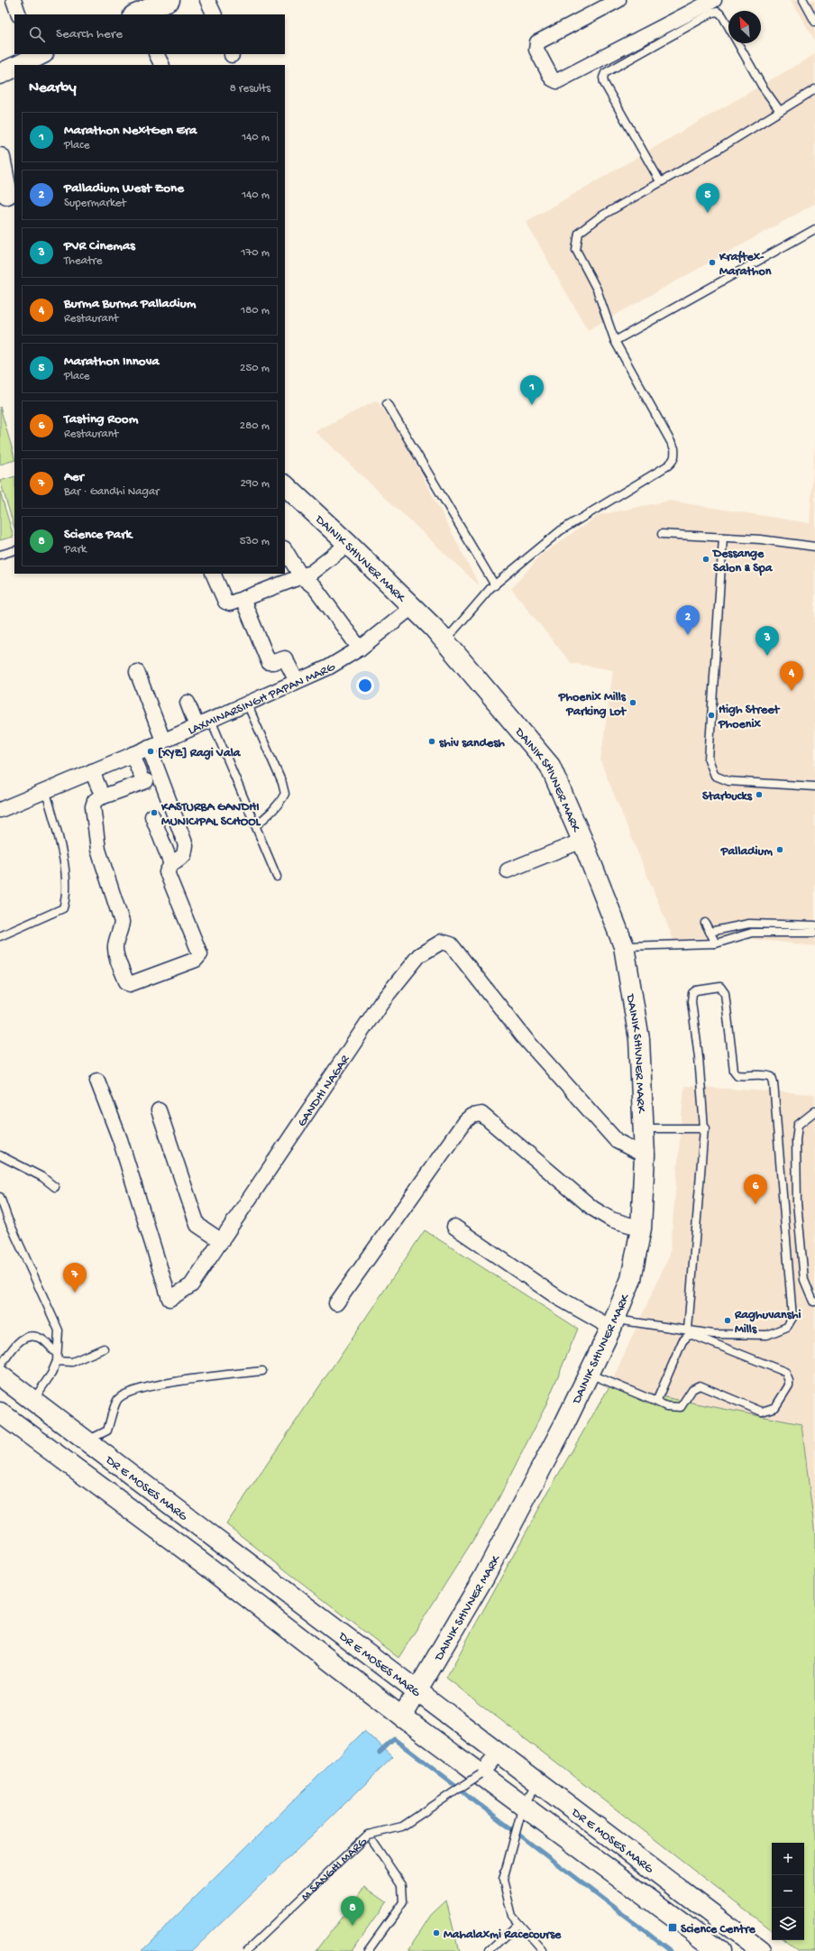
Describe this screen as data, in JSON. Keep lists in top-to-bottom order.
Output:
{
  "streets": {
    "main road": ["DAINIK SHIVNER MARK", "DR E MOSES MARG"],
    "street": ["LAXMINARSINGH PAPAN MARG", "GANDHI NAGAR", "M SANGHI MARG"]
  },
  "crossings": [
    ["DAINIK SHIVNER MARK", "LAXMINARSINGH PAPAN MARG"],
    ["DAINIK SHIVNER MARK", "GANDHI NAGAR"],
    ["DAINIK SHIVNER MARK", "DR E MOSES MARG"],
    ["DR E MOSES MARG", "M SANGHI MARG"]
  ],
  "places": {
    "other": [
      "Kraftex- Marathon",
      "Dessange Salon & Spa",
      "Phoenix Mills Parking Lot",
      "High Street Phoenix",
      "shiv sandesh",
      "[XYZ] Ragi Vala",
      "Starbucks",
      "KASTURBA GANDHI MUNICIPAL SCHOOL",
      "Palladium",
      "Raghuvanshi Mills",
      "Mahalaxmi Racecourse"
    ],
    "transit": ["Science Centre"]
  },
  "north": "top left",
  "page": {
    "search": "Search here",
    "heading": ["Nearby", "8 results"],
    "list": [
      {
        "mark": "1",
        "name": "Marathon NextGen Era",
        "note": "Place",
        "value": "140 m"
      },
      {
        "mark": "2",
        "name": "Palladium West Zone",
        "note": "Supermarket",
        "value": "140 m"
      },
      {
        "mark": "3",
        "name": "PVR Cinemas",
        "note": "Theatre",
        "value": "170 m"
      },
      {
        "mark": "4",
        "name": "Burma Burma Palladium",
        "note": "Restaurant",
        "value": "180 m"
      },
      {
        "mark": "5",
        "name": "Marathon Innova",
        "note": "Place",
        "value": "250 m"
      },
      {
        "mark": "6",
        "name": "Tasting Room",
        "note": "Restaurant",
        "value": "280 m"
      },
      {
        "mark": "7",
        "name": "Aer",
        "note": "Bar · Gandhi Nagar",
        "value": "290 m"
      },
      {
        "mark": "8",
        "name": "Science Park",
        "note": "Park",
        "value": "530 m"
      }
    ],
    "pins": [
      "5",
      "1",
      "2",
      "3",
      "4",
      "6",
      "7",
      "8"
    ],
    "map_buttons": ["+", "−"]
  }
}
